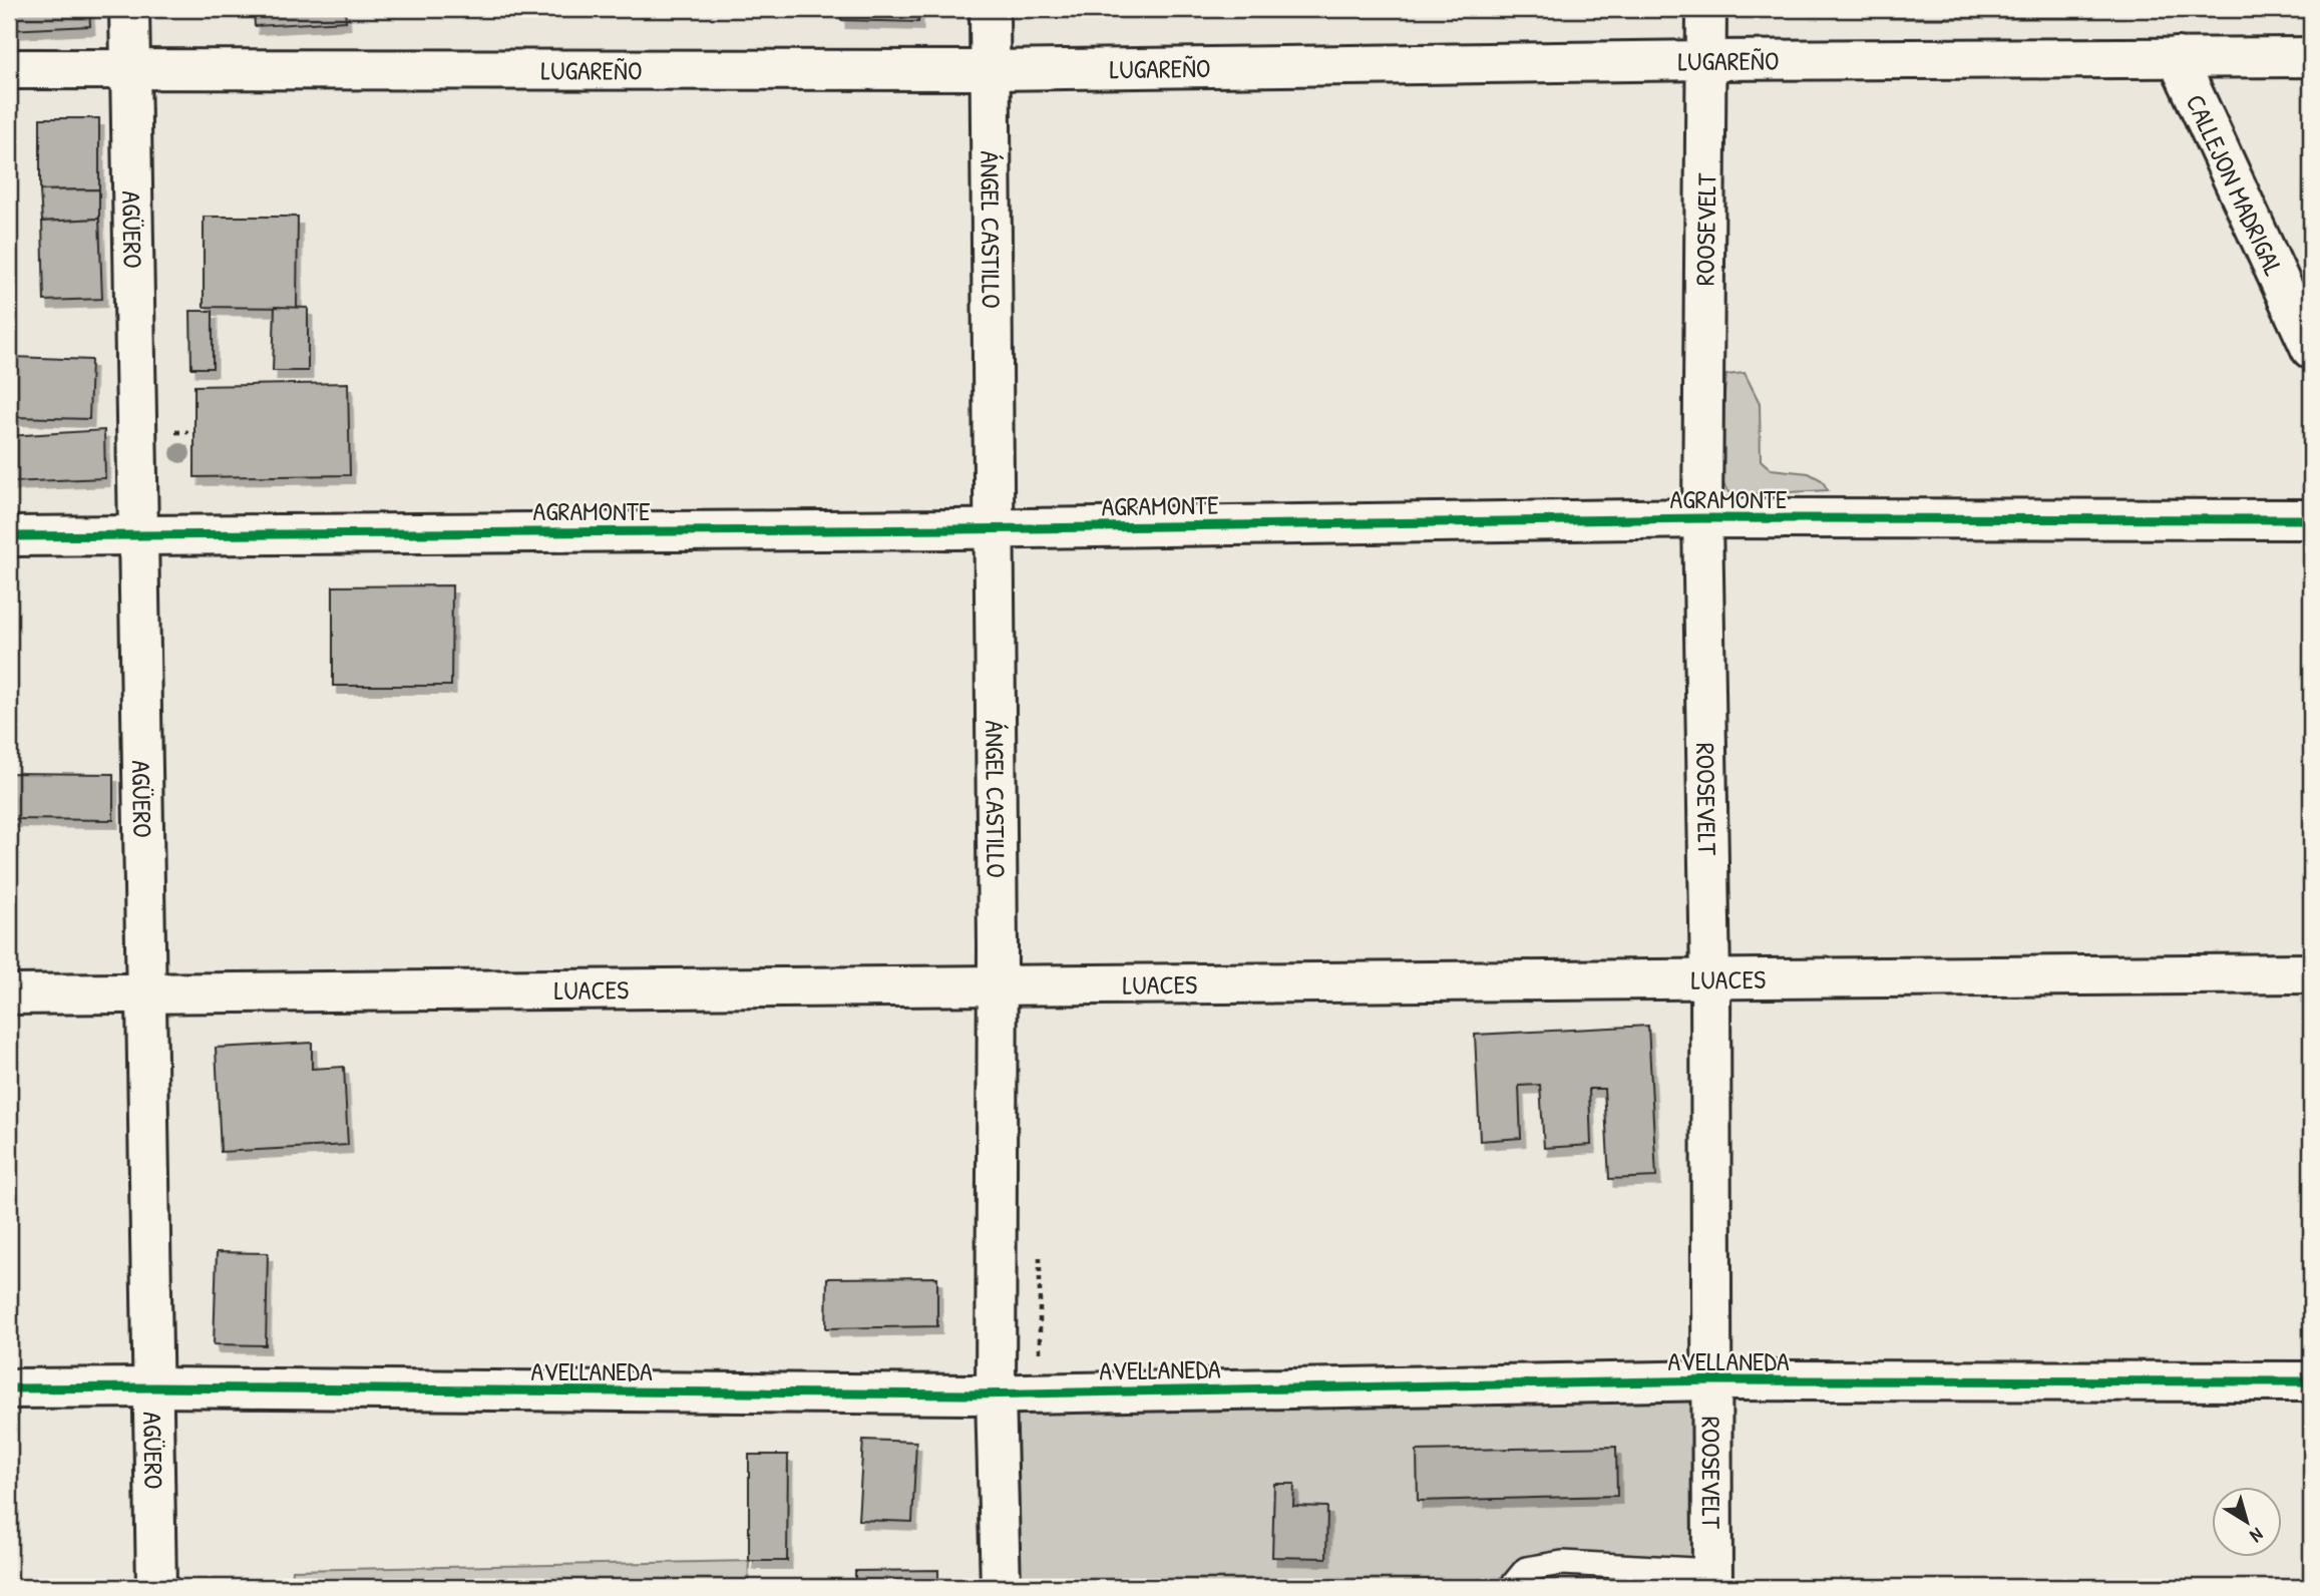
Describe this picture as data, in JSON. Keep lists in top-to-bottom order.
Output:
{
  "streets": {
    "street": [
      "LUGAREÑO",
      "CALLEJON MADRIGAL",
      "AGÜERO",
      "ÁNGEL CASTILLO",
      "ROOSEVELT",
      "AGRAMONTE",
      "LUACES",
      "AVELLANEDA"
    ]
  },
  "crossings": [
    ["LUGAREÑO", "CALLEJON MADRIGAL"],
    ["LUGAREÑO", "AGÜERO"],
    ["LUGAREÑO", "ÁNGEL CASTILLO"],
    ["LUGAREÑO", "ROOSEVELT"],
    ["AGÜERO", "AGRAMONTE"],
    ["AGÜERO", "LUACES"],
    ["AGÜERO", "AVELLANEDA"],
    ["ÁNGEL CASTILLO", "AGRAMONTE"],
    ["ÁNGEL CASTILLO", "LUACES"],
    ["ÁNGEL CASTILLO", "AVELLANEDA"],
    ["ROOSEVELT", "AGRAMONTE"],
    ["ROOSEVELT", "LUACES"],
    ["ROOSEVELT", "AVELLANEDA"]
  ],
  "north": "bottom right"
}
